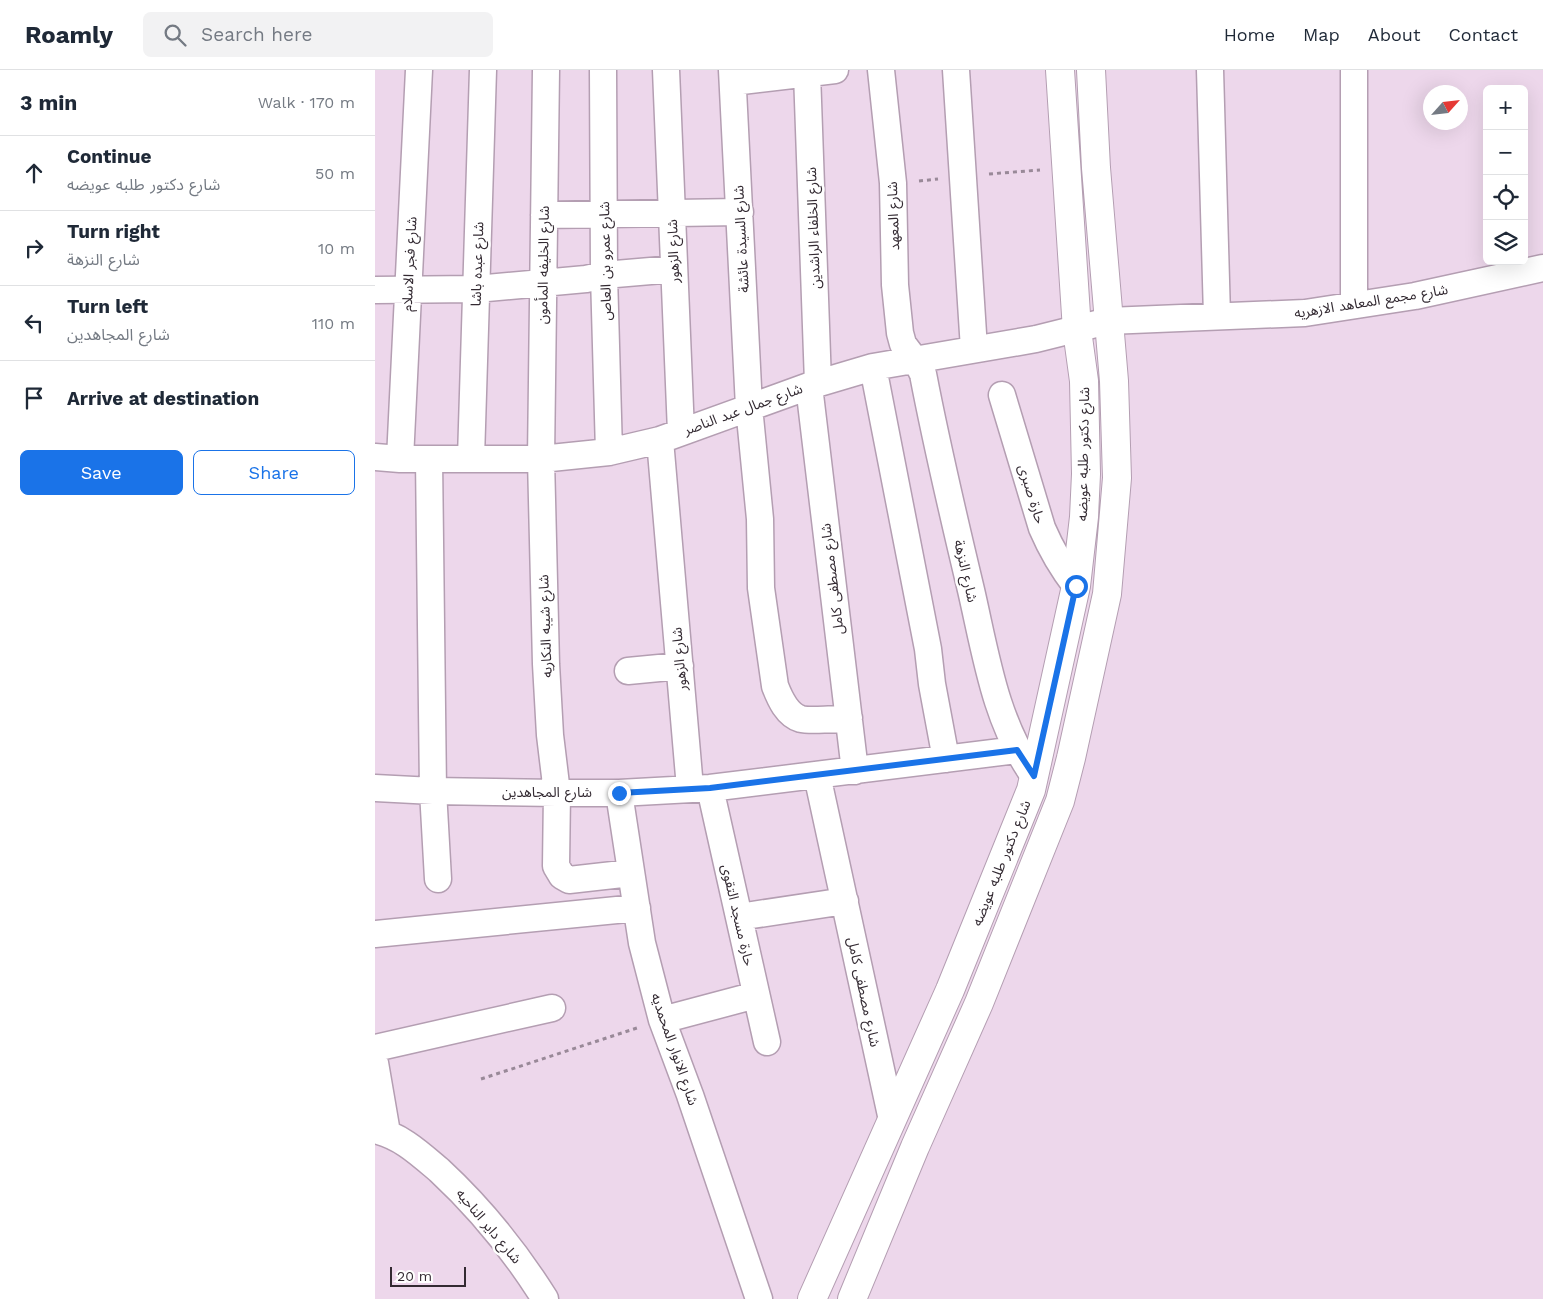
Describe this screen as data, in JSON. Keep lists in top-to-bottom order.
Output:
{
  "streets": {
    "street": [
      "شارع المعهد",
      "شارع الخلفاء الراشدين",
      "شارع السيدة عائشة",
      "شارع الزهور",
      "شارع عمرو بن العاص",
      "شارع فجر الاسلام",
      "شارع عبده باشا",
      "شارع الخليفه المأمون",
      "شارع مجمع المعاهد الازهريه",
      "شارع جمال عبد الناصر",
      "شارع دكتور طلبه عويضه",
      "حارة صبرى",
      "شارع النزهة",
      "شارع مصطفى كامل",
      "شارع شيبه النكاريه",
      "شارع المجاهدين",
      "حارة مسجد التقوى",
      "شارع الانوار المحمديه",
      "شارع داير الناحيه"
    ]
  },
  "crossings": [
    ["شارع المعهد", "شارع جمال عبد الناصر"],
    ["شارع المعهد", "شارع النزهة"],
    ["شارع الخلفاء الراشدين", "شارع جمال عبد الناصر"],
    ["شارع الخلفاء الراشدين", "شارع مصطفى كامل"],
    ["شارع السيدة عائشة", "شارع جمال عبد الناصر"],
    ["شارع السيدة عائشة", "شارع مصطفى كامل"],
    ["شارع الزهور", "شارع جمال عبد الناصر"],
    ["شارع الزهور", "شارع المجاهدين"],
    ["شارع الزهور", "حارة مسجد التقوى"],
    ["شارع عمرو بن العاص", "شارع جمال عبد الناصر"],
    ["شارع فجر الاسلام", "شارع جمال عبد الناصر"],
    ["شارع عبده باشا", "شارع جمال عبد الناصر"],
    ["شارع الخليفه المأمون", "شارع جمال عبد الناصر"],
    ["شارع الخليفه المأمون", "شارع شيبه النكاريه"],
    ["شارع مجمع المعاهد الازهريه", "شارع جمال عبد الناصر"],
    ["شارع جمال عبد الناصر", "شارع دكتور طلبه عويضه"],
    ["شارع جمال عبد الناصر", "شارع النزهة"],
    ["شارع جمال عبد الناصر", "شارع مصطفى كامل"],
    ["شارع جمال عبد الناصر", "شارع شيبه النكاريه"],
    ["شارع دكتور طلبه عويضه", "حارة صبرى"],
    ["شارع دكتور طلبه عويضه", "شارع النزهة"],
    ["شارع دكتور طلبه عويضه", "شارع مصطفى كامل"],
    ["شارع النزهة", "شارع المجاهدين"],
    ["شارع مصطفى كامل", "شارع المجاهدين"],
    ["شارع شيبه النكاريه", "شارع المجاهدين"],
    ["شارع شيبه النكاريه", "شارع الانوار المحمديه"],
    ["شارع المجاهدين", "حارة مسجد التقوى"],
    ["شارع المجاهدين", "شارع الانوار المحمديه"]
  ],
  "scale_bar": "20 m",
  "north": "top right",
  "page": {
    "header": "Roamly",
    "search": "Search here",
    "nav": [
      "Home",
      "Map",
      "About",
      "Contact"
    ],
    "heading": ["3 min", "Walk · 170 m"],
    "map_buttons": ["+", "−"],
    "list": [
      ["Continue", "شارع دكتور طلبه عويضه", "50 m"],
      ["Turn right", "شارع النزهة", "10 m"],
      ["Turn left", "شارع المجاهدين", "110 m"],
      "Arrive at destination"
    ],
    "buttons": ["Save", "Share"],
    "scale": "20 m"
  }
}
